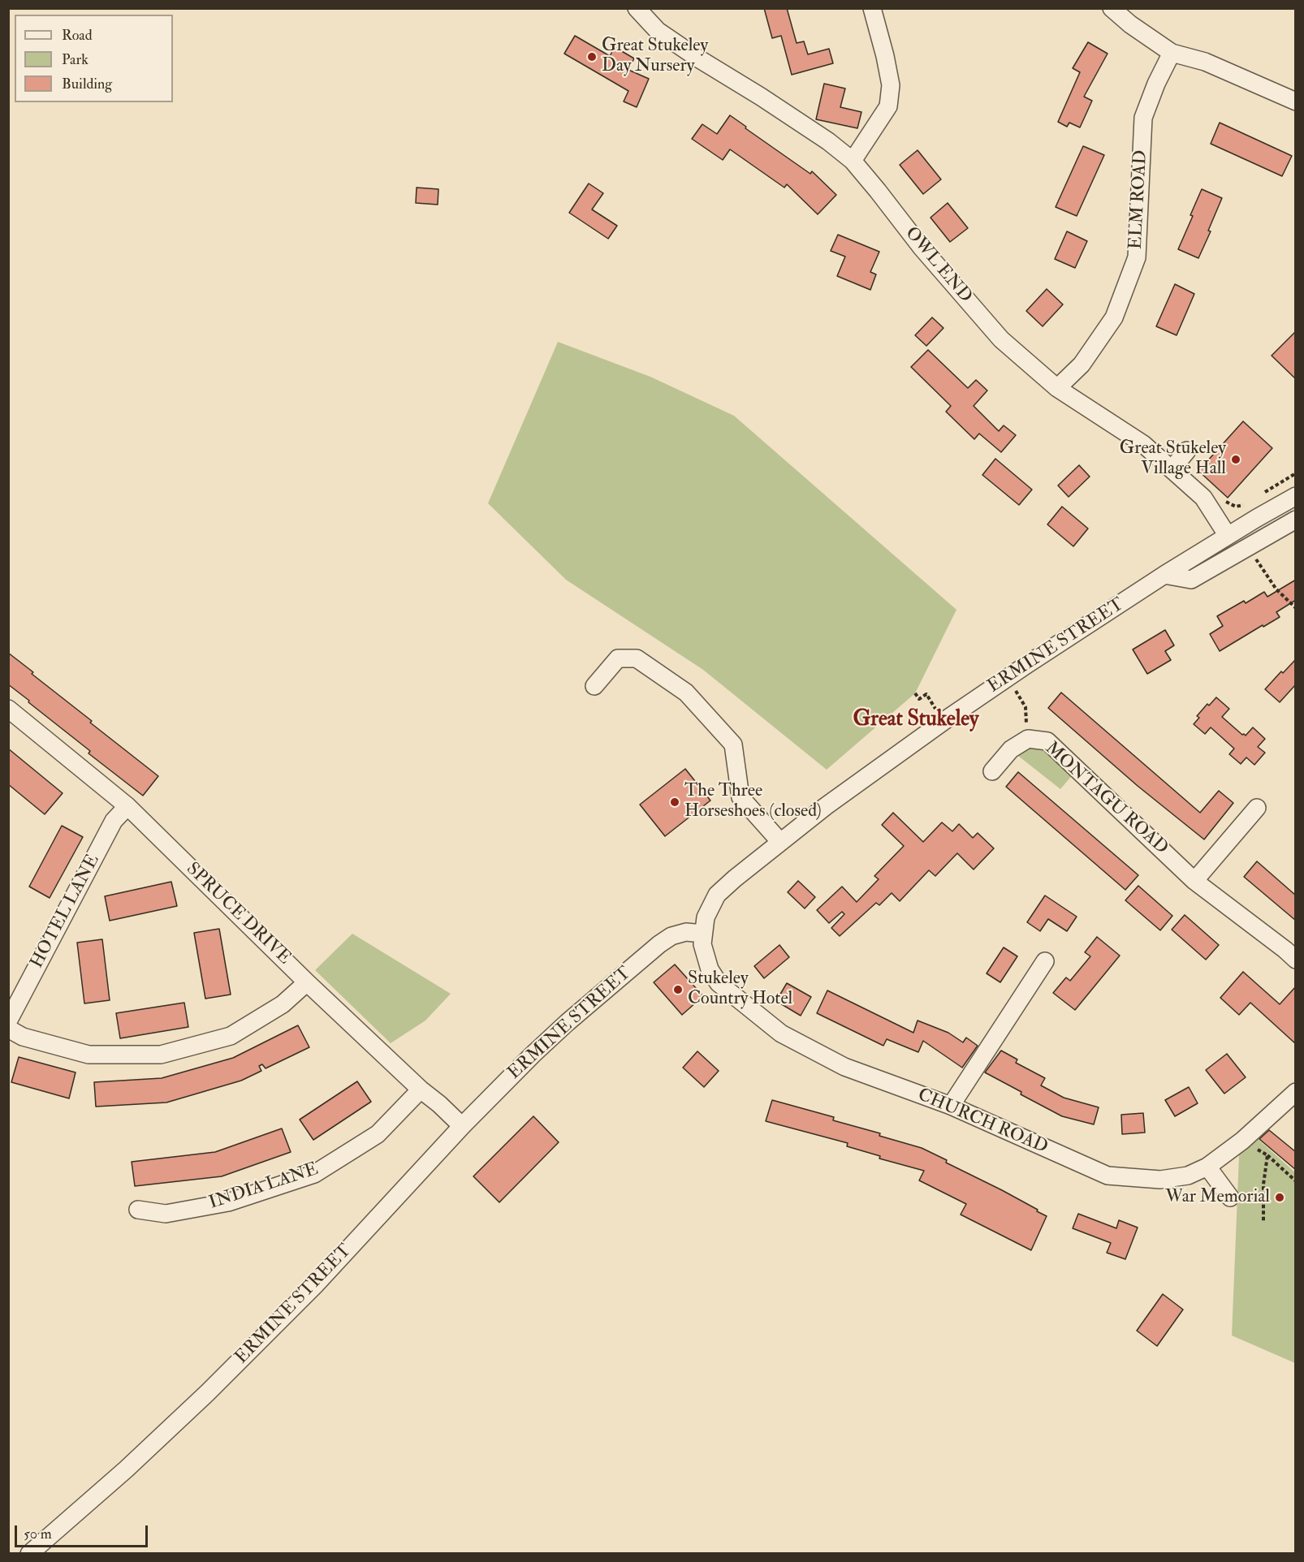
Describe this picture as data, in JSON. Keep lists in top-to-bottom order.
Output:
{
  "streets": {
    "street": [
      "ELM ROAD",
      "OWL END",
      "ERMINE STREET",
      "MONTAGU ROAD",
      "HOTEL LANE",
      "SPRUCE DRIVE",
      "CHURCH ROAD",
      "INDIA LANE"
    ]
  },
  "crossings": [
    ["ELM ROAD", "OWL END"],
    ["OWL END", "ERMINE STREET"],
    ["ERMINE STREET", "SPRUCE DRIVE"],
    ["ERMINE STREET", "CHURCH ROAD"],
    ["HOTEL LANE", "SPRUCE DRIVE"],
    ["SPRUCE DRIVE", "INDIA LANE"]
  ],
  "districts": ["Great Stukeley"],
  "places": [
    "Great Stukeley Day Nursery",
    "Great Stukeley Village Hall",
    "The Three Horseshoes (closed)",
    "Stukeley Country Hotel",
    "War Memorial"
  ],
  "legend": ["Road", "Park", "Building"],
  "scale_bar": "50 m"
}
